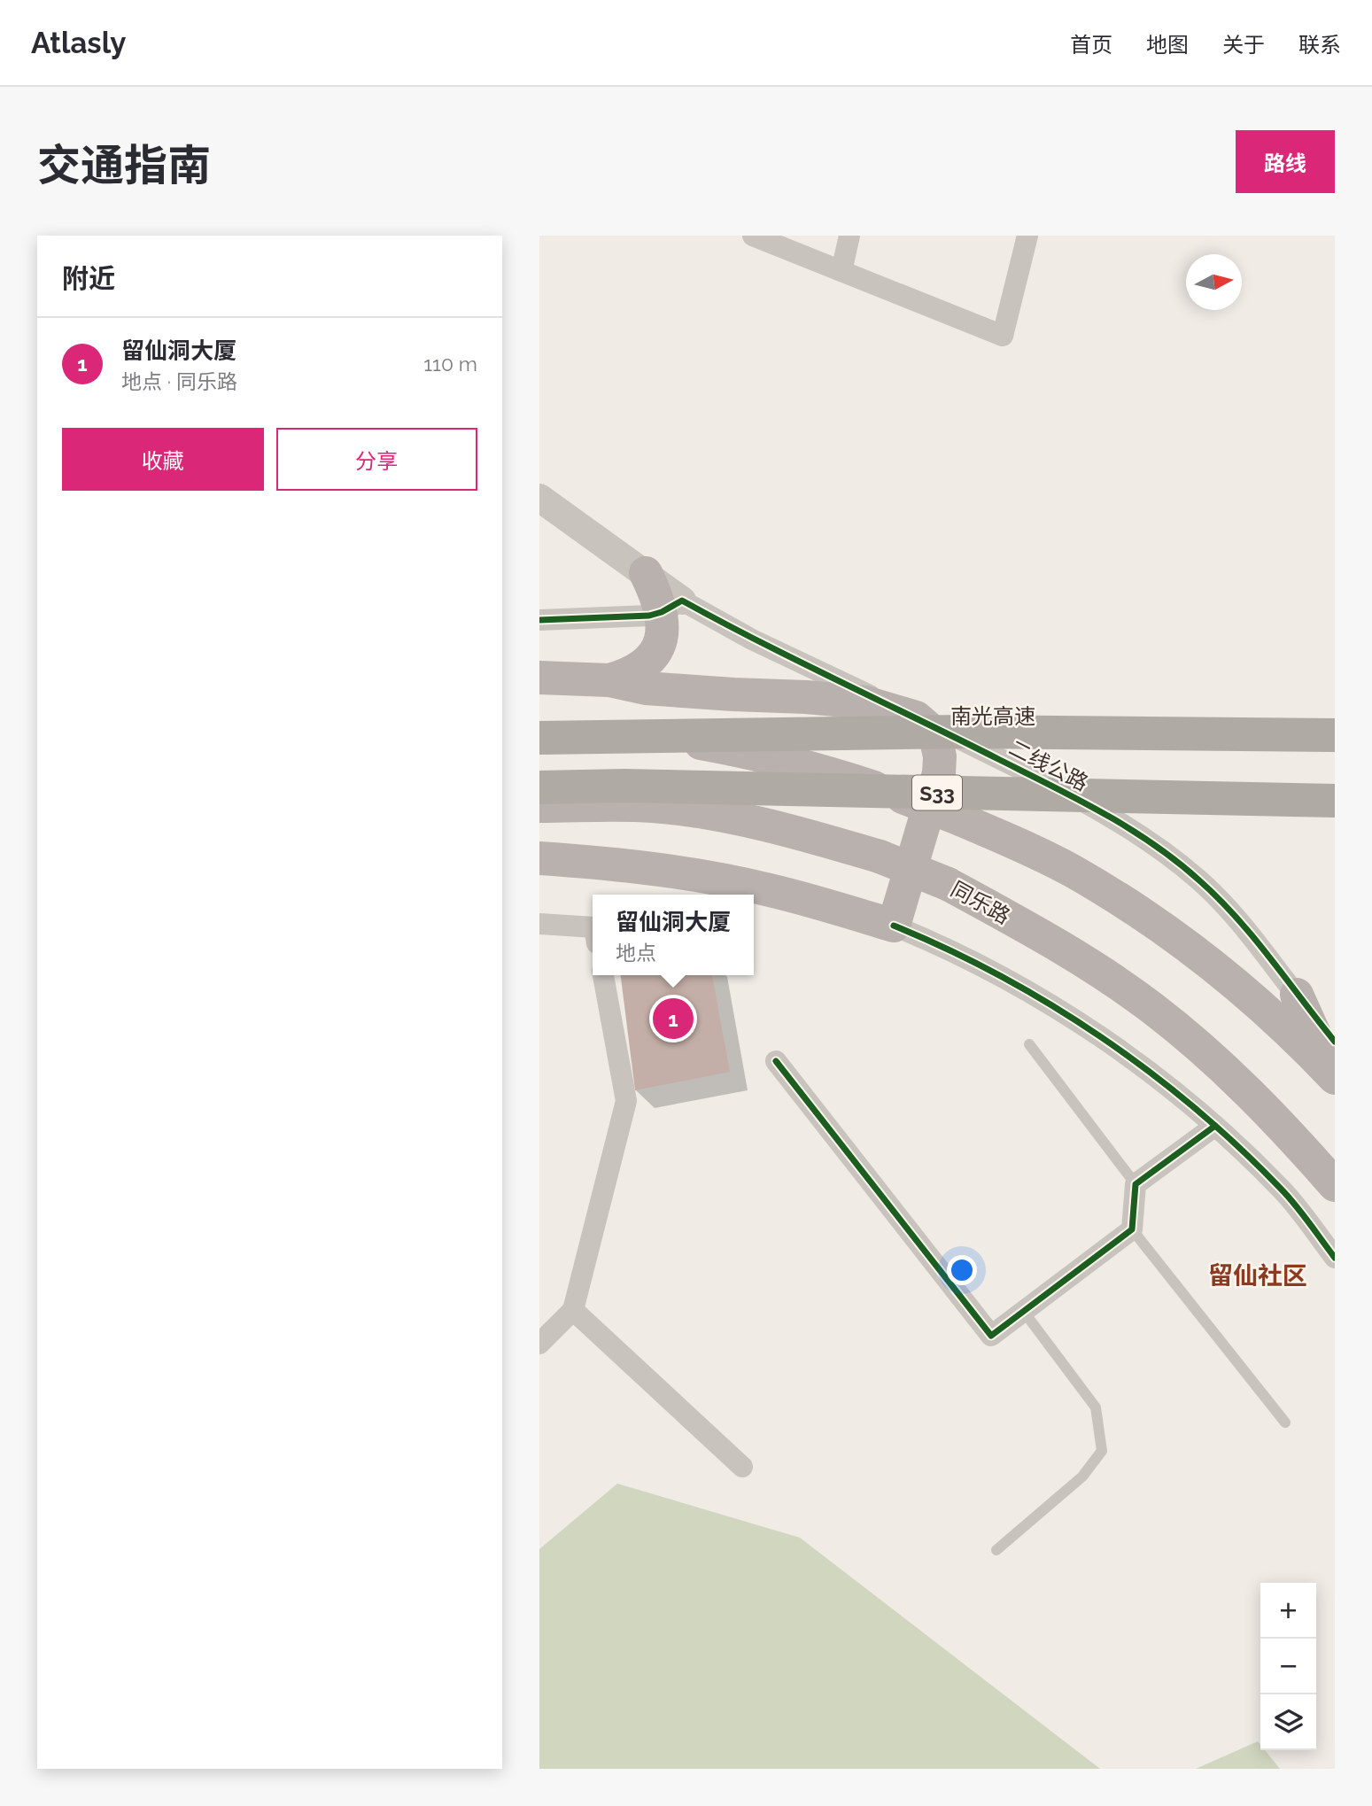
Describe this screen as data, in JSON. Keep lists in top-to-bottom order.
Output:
{
  "streets": {
    "highway": ["南光高速", "S33"],
    "main road": ["同乐路"],
    "street": ["二线公路"]
  },
  "districts": ["留仙社区"],
  "north": "right",
  "page": {
    "header": "Atlasly",
    "nav": [
      "首页",
      "地图",
      "关于",
      "联系"
    ],
    "title": "交通指南",
    "buttons": [
      "路线",
      ["收藏", "分享"]
    ],
    "heading": "附近",
    "list": [
      {
        "mark": "1",
        "name": "留仙洞大厦",
        "note": "地点 · 同乐路",
        "value": "110 m"
      }
    ],
    "popup": ["留仙洞大厦", "地点"],
    "pins": "1",
    "map_buttons": ["+", "−"]
  }
}
